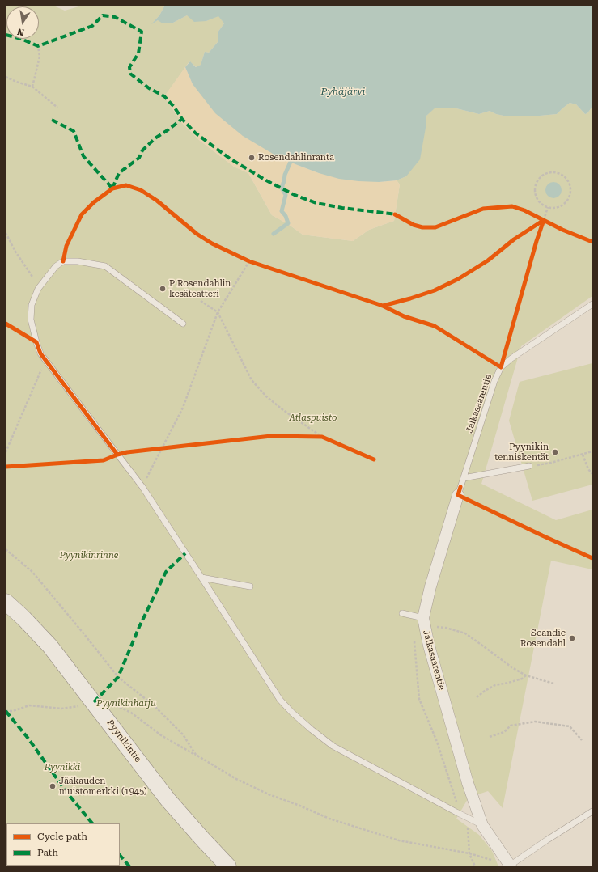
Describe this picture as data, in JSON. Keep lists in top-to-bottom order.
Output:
{
  "streets": {
    "street": ["Jalkasaarentie", "Pyynikintie"]
  },
  "water": ["Pyhäjärvi"],
  "parks": [
    "Atlaspuisto",
    "Pyynikinrinne",
    "Pyynikinharju",
    "Pyynikki"
  ],
  "places": [
    "Rosendahlinranta",
    "P Rosendahlin kesäteatteri",
    "Pyynikin tenniskentät",
    "Scandic Rosendahl",
    "Jääkauden muistomerkki (1945)"
  ],
  "legend": ["Cycle path", "Path"],
  "north": "bottom"
}
